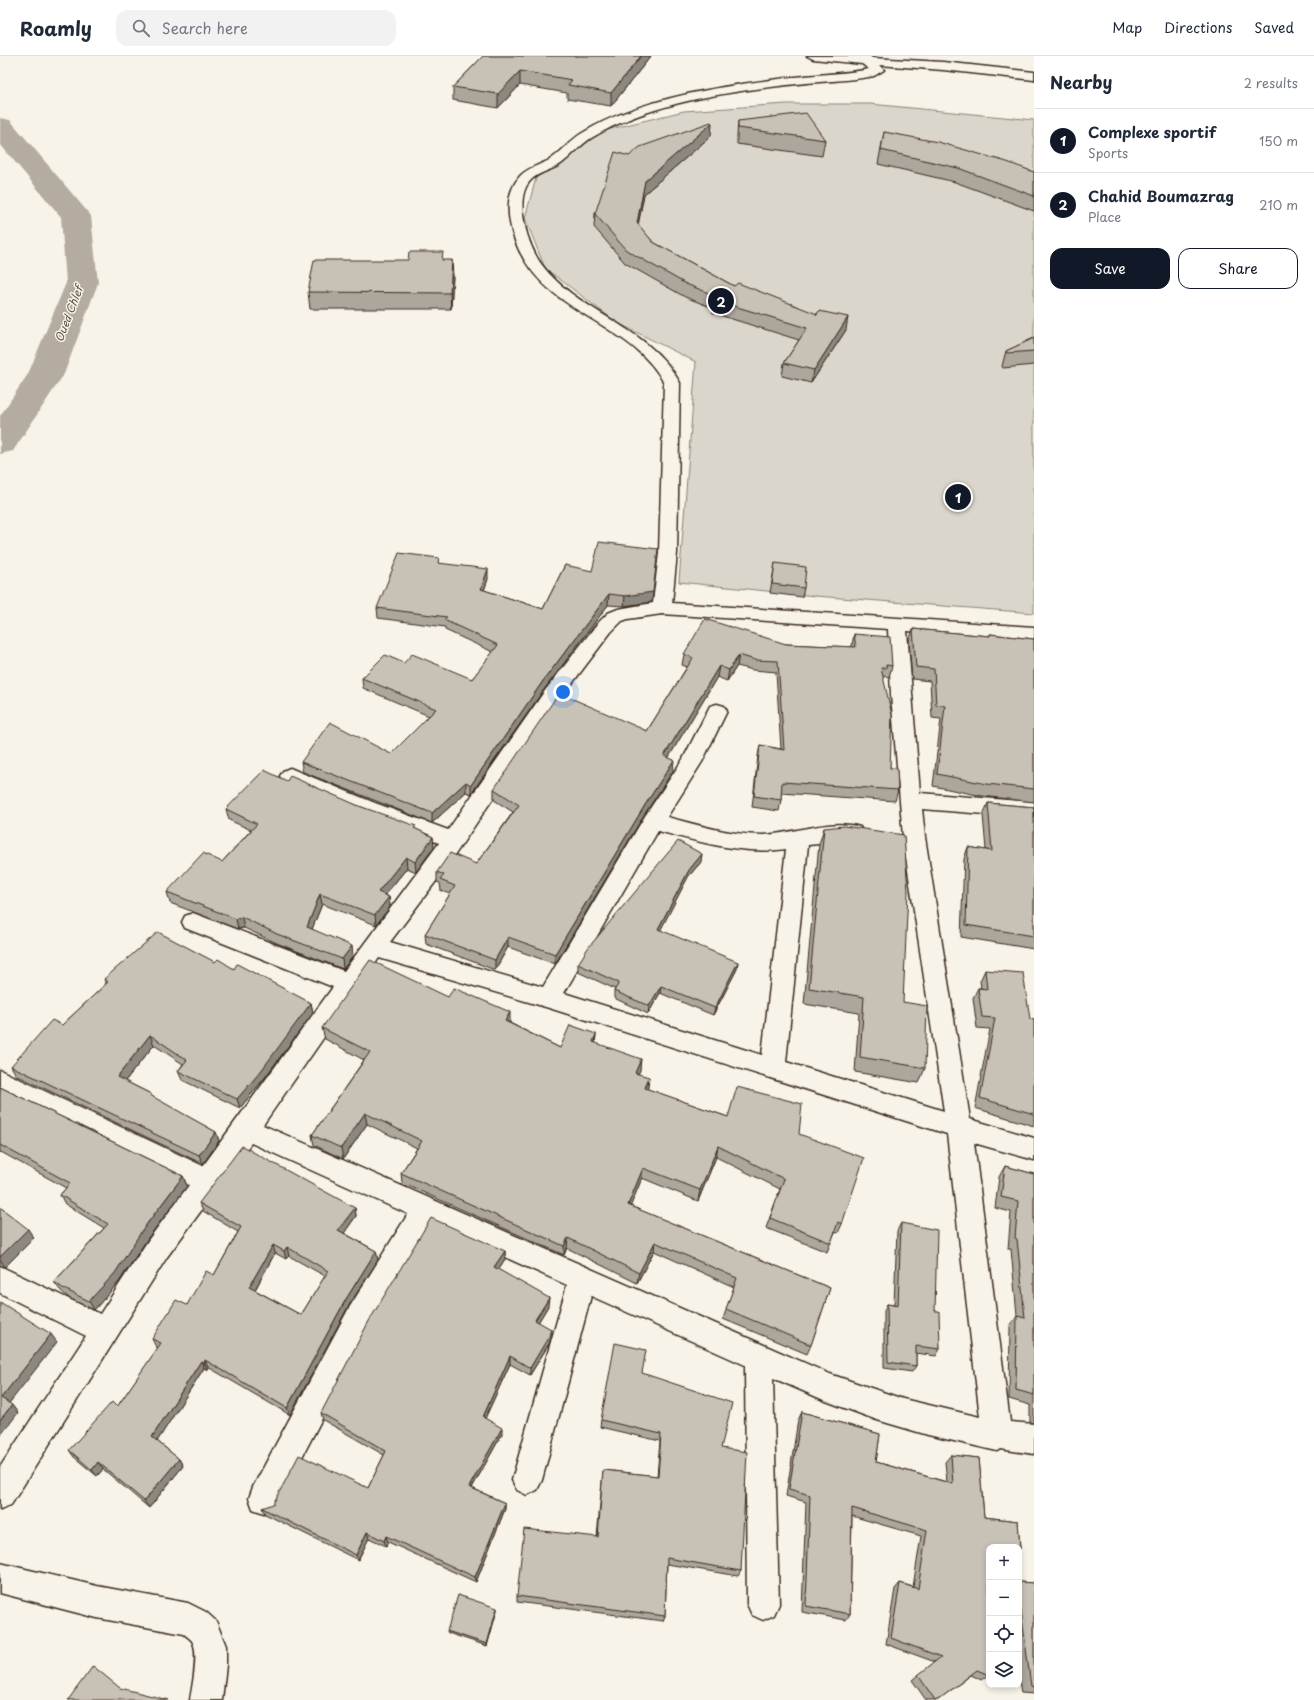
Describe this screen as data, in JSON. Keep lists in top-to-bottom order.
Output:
{
  "water": ["Oued Chlef"],
  "page": {
    "header": "Roamly",
    "search": "Search here",
    "nav": ["Map", "Directions", "Saved"],
    "heading": ["Nearby", "2 results"],
    "list": [
      {
        "mark": "1",
        "name": "Complexe sportif",
        "note": "Sports",
        "value": "150 m"
      },
      {
        "mark": "2",
        "name": "Chahid Boumazrag",
        "note": "Place",
        "value": "210 m"
      }
    ],
    "buttons": ["Save", "Share"],
    "pins": ["2", "1"],
    "map_buttons": ["+", "−"]
  }
}
